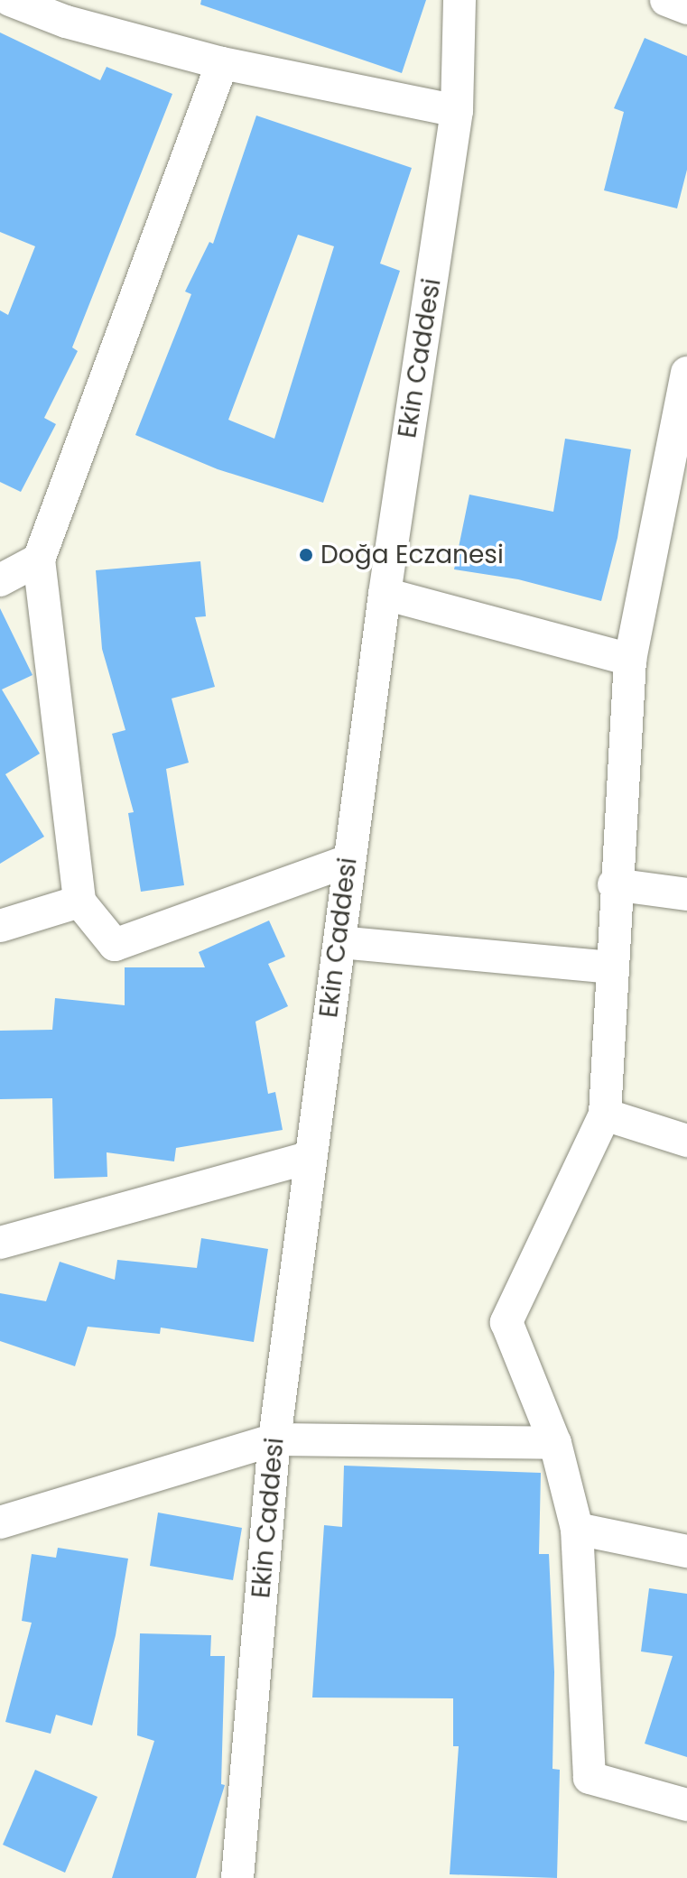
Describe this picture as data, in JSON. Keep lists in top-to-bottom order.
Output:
{
  "streets": {
    "street": ["Ekin Caddesi"]
  },
  "places": ["Doğa Eczanesi"]
}
